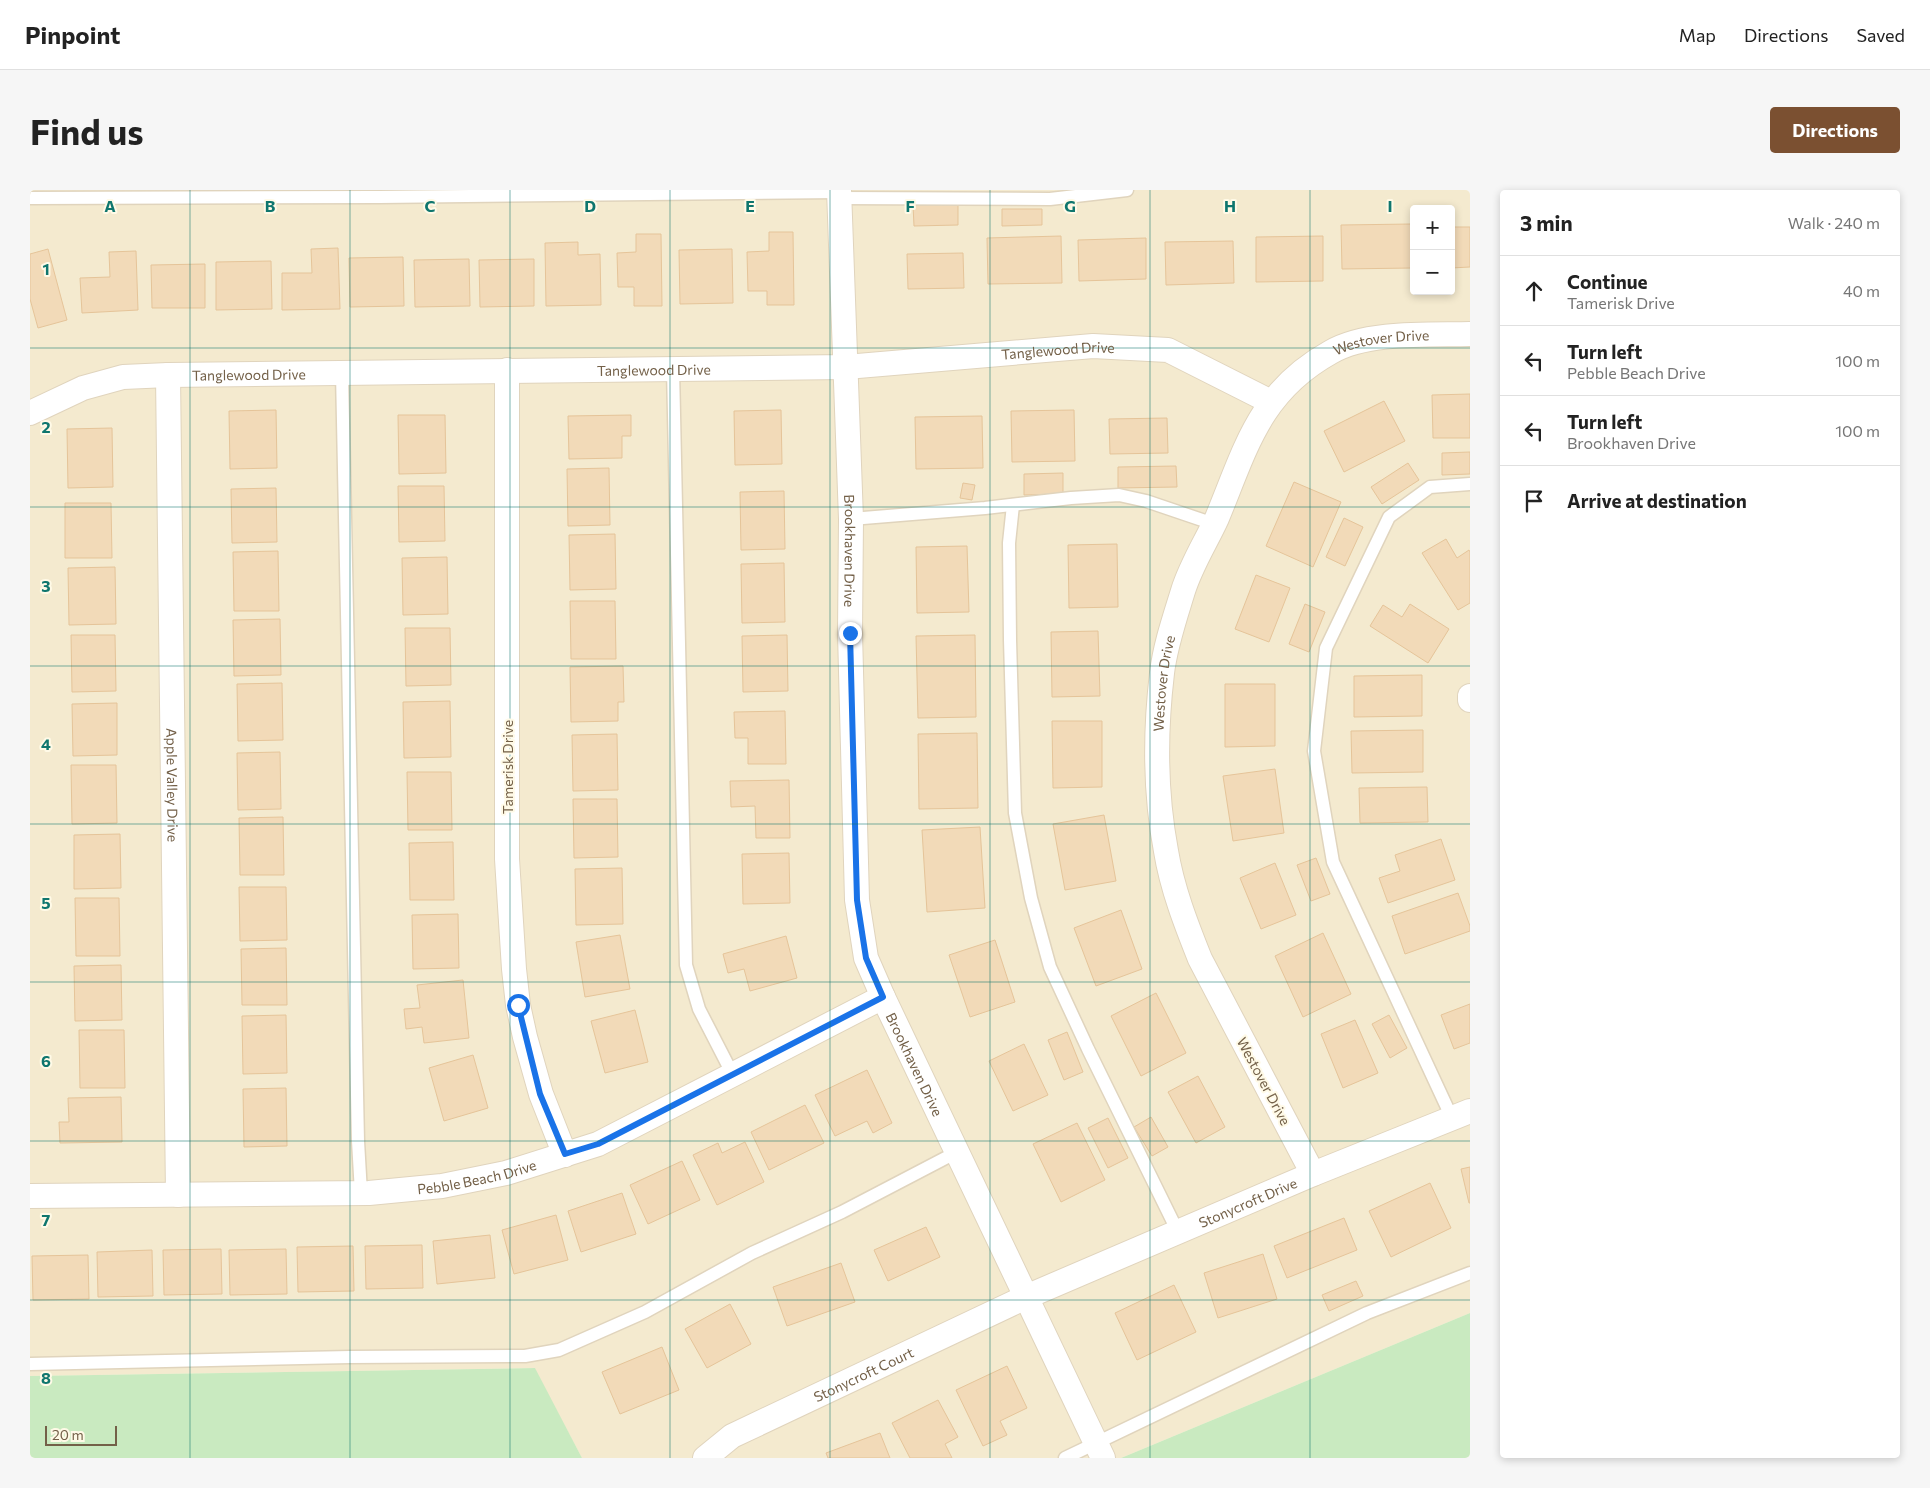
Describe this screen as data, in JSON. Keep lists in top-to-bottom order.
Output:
{
  "streets": {
    "street": [
      "Westover Drive",
      "Tanglewood Drive",
      "Brookhaven Drive",
      "Tamerisk Drive",
      "Apple Valley Drive",
      "Pebble Beach Drive",
      "Stonycroft Drive",
      "Stonycroft Court"
    ]
  },
  "crossings": [
    ["Westover Drive", "Tanglewood Drive"],
    ["Westover Drive", "Stonycroft Drive"],
    ["Tanglewood Drive", "Brookhaven Drive"],
    ["Tanglewood Drive", "Tamerisk Drive"],
    ["Tanglewood Drive", "Apple Valley Drive"],
    ["Brookhaven Drive", "Pebble Beach Drive"],
    ["Brookhaven Drive", "Stonycroft Drive"],
    ["Brookhaven Drive", "Stonycroft Court"],
    ["Tamerisk Drive", "Pebble Beach Drive"],
    ["Apple Valley Drive", "Pebble Beach Drive"],
    ["Stonycroft Drive", "Stonycroft Court"]
  ],
  "scale_bar": "20 m",
  "page": {
    "header": "Pinpoint",
    "nav": ["Map", "Directions", "Saved"],
    "buttons": "Directions",
    "title": "Find us",
    "heading": ["3 min", "Walk · 240 m"],
    "map_buttons": ["+", "−"],
    "list": [
      ["Continue", "Tamerisk Drive", "40 m"],
      ["Turn left", "Pebble Beach Drive", "100 m"],
      ["Turn left", "Brookhaven Drive", "100 m"],
      "Arrive at destination"
    ],
    "scale": "20 m"
  },
  "grid": {
    "columns": [
      "A",
      "B",
      "C",
      "D",
      "E",
      "F",
      "G",
      "H",
      "I"
    ],
    "rows": [
      "1",
      "2",
      "3",
      "4",
      "5",
      "6",
      "7",
      "8"
    ]
  }
}
